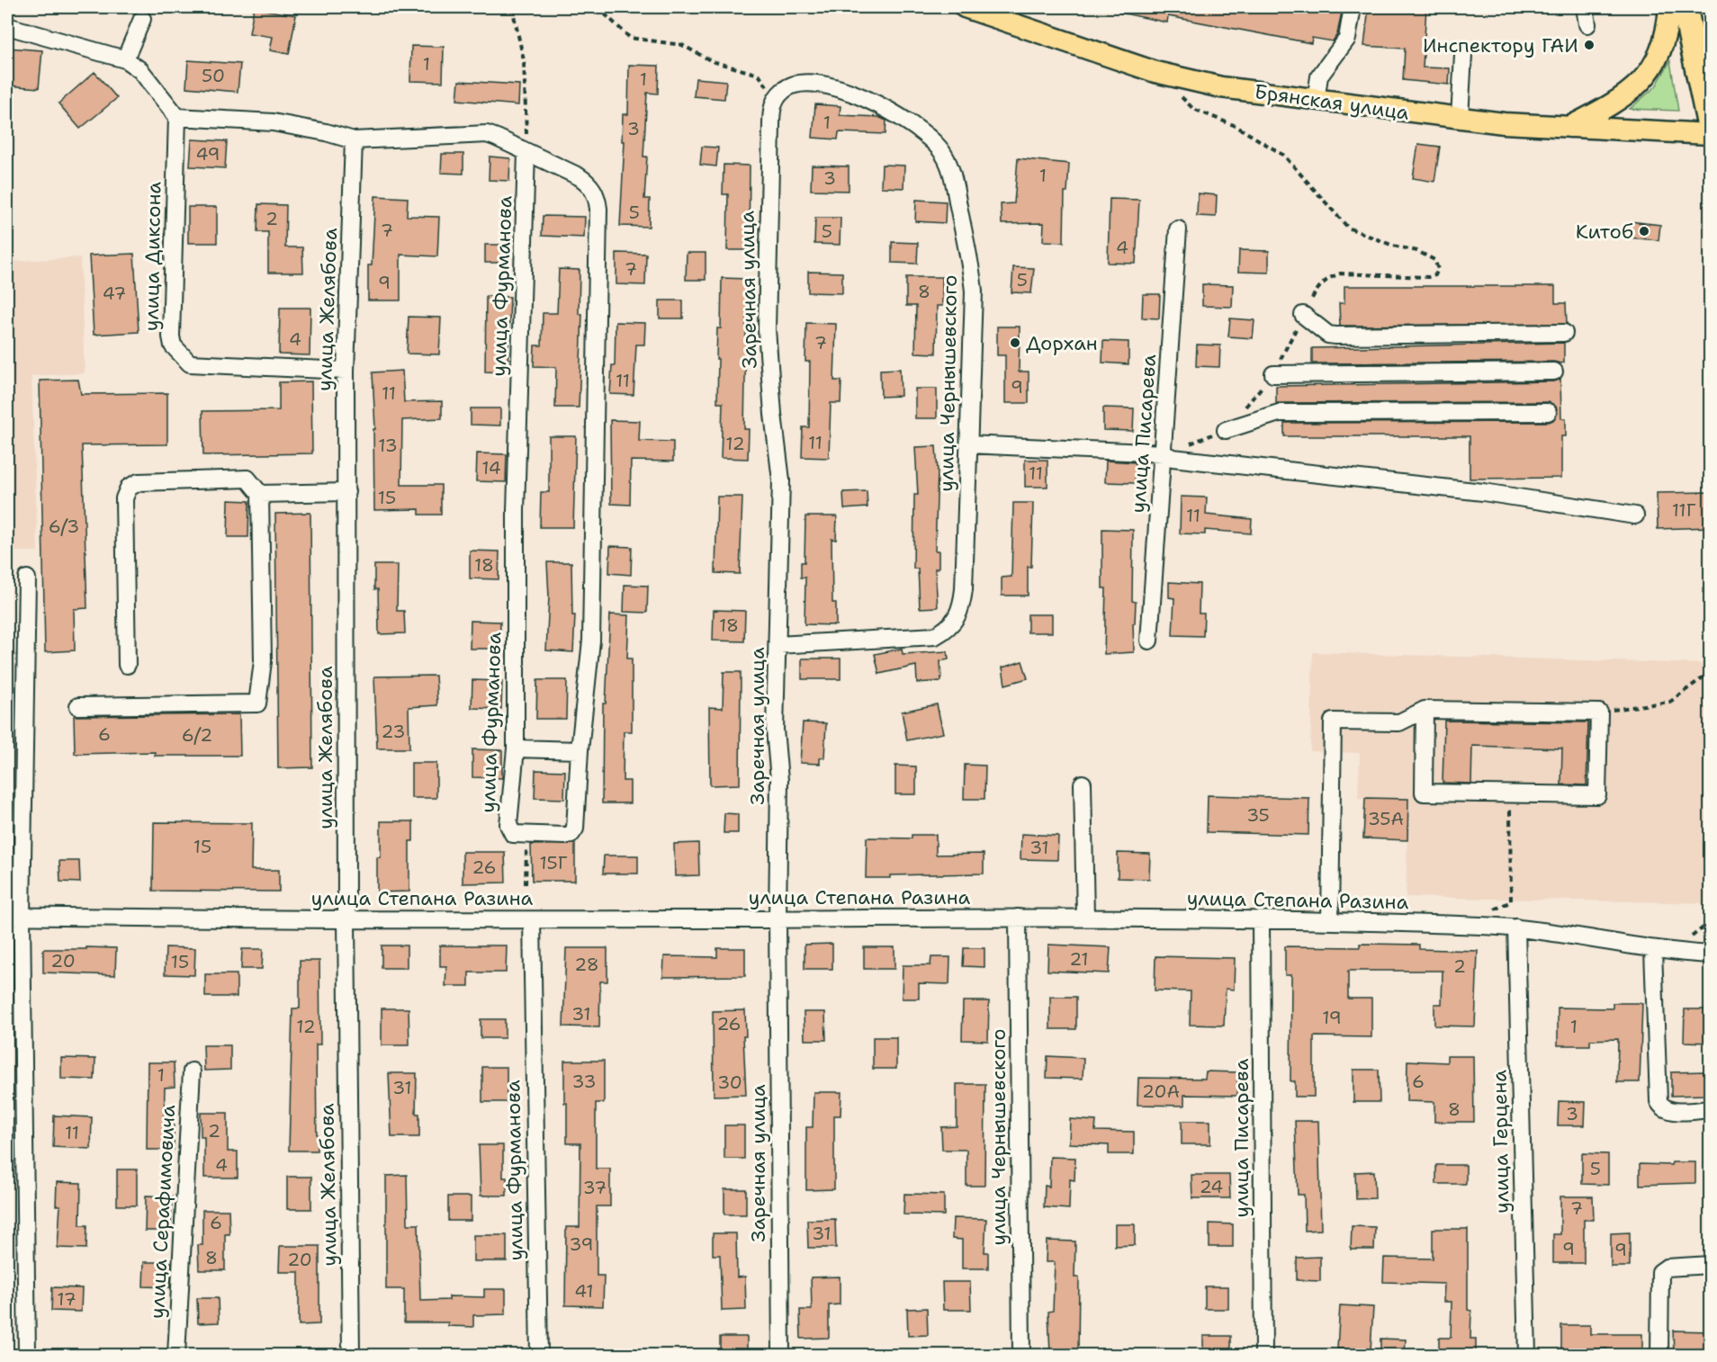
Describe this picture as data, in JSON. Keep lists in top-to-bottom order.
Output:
{
  "streets": {
    "main road": ["Брянская улица"],
    "street": [
      "улица Диксона",
      "улица Фурманова",
      "Заречная улица",
      "улица Желябова",
      "улица Чернышевского",
      "улица Писарева",
      "улица Степана Разина",
      "улица Герцена",
      "улица Серафимовича"
    ]
  },
  "crossings": [
    ["улица Диксона", "улица Желябова"],
    ["улица Фурманова", "улица Степана Разина"],
    ["Заречная улица", "улица Чернышевского"],
    ["Заречная улица", "улица Степана Разина"],
    ["улица Желябова", "улица Степана Разина"],
    ["улица Чернышевского", "улица Степана Разина"],
    ["улица Писарева", "улица Степана Разина"],
    ["улица Степана Разина", "улица Герцена"]
  ],
  "places": ["Инспектору ГАИ", "Китоб", "Дорхан"],
  "house_numbers": [
    "1",
    "50",
    "1",
    "1",
    "3",
    "49",
    "1",
    "3",
    "5",
    "2",
    "7",
    "5",
    "4",
    "7",
    "5",
    "9",
    "8",
    "47",
    "4",
    "7",
    "11",
    "9",
    "11",
    "11",
    "12",
    "13",
    "14",
    "11",
    "15",
    "11Г",
    "11",
    "6/3",
    "18",
    "18",
    "23",
    "6",
    "6/2",
    "35",
    "35А",
    "15",
    "31",
    "15Г",
    "26",
    "21",
    "20",
    "15",
    "28",
    "2",
    "31",
    "19",
    "26",
    "12",
    "1",
    "1",
    "33",
    "6",
    "30",
    "31",
    "20А",
    "8",
    "3",
    "2",
    "11",
    "4",
    "5",
    "24",
    "37",
    "7",
    "6",
    "31",
    "39",
    "9",
    "9",
    "8",
    "20",
    "41",
    "17"
  ]
}
